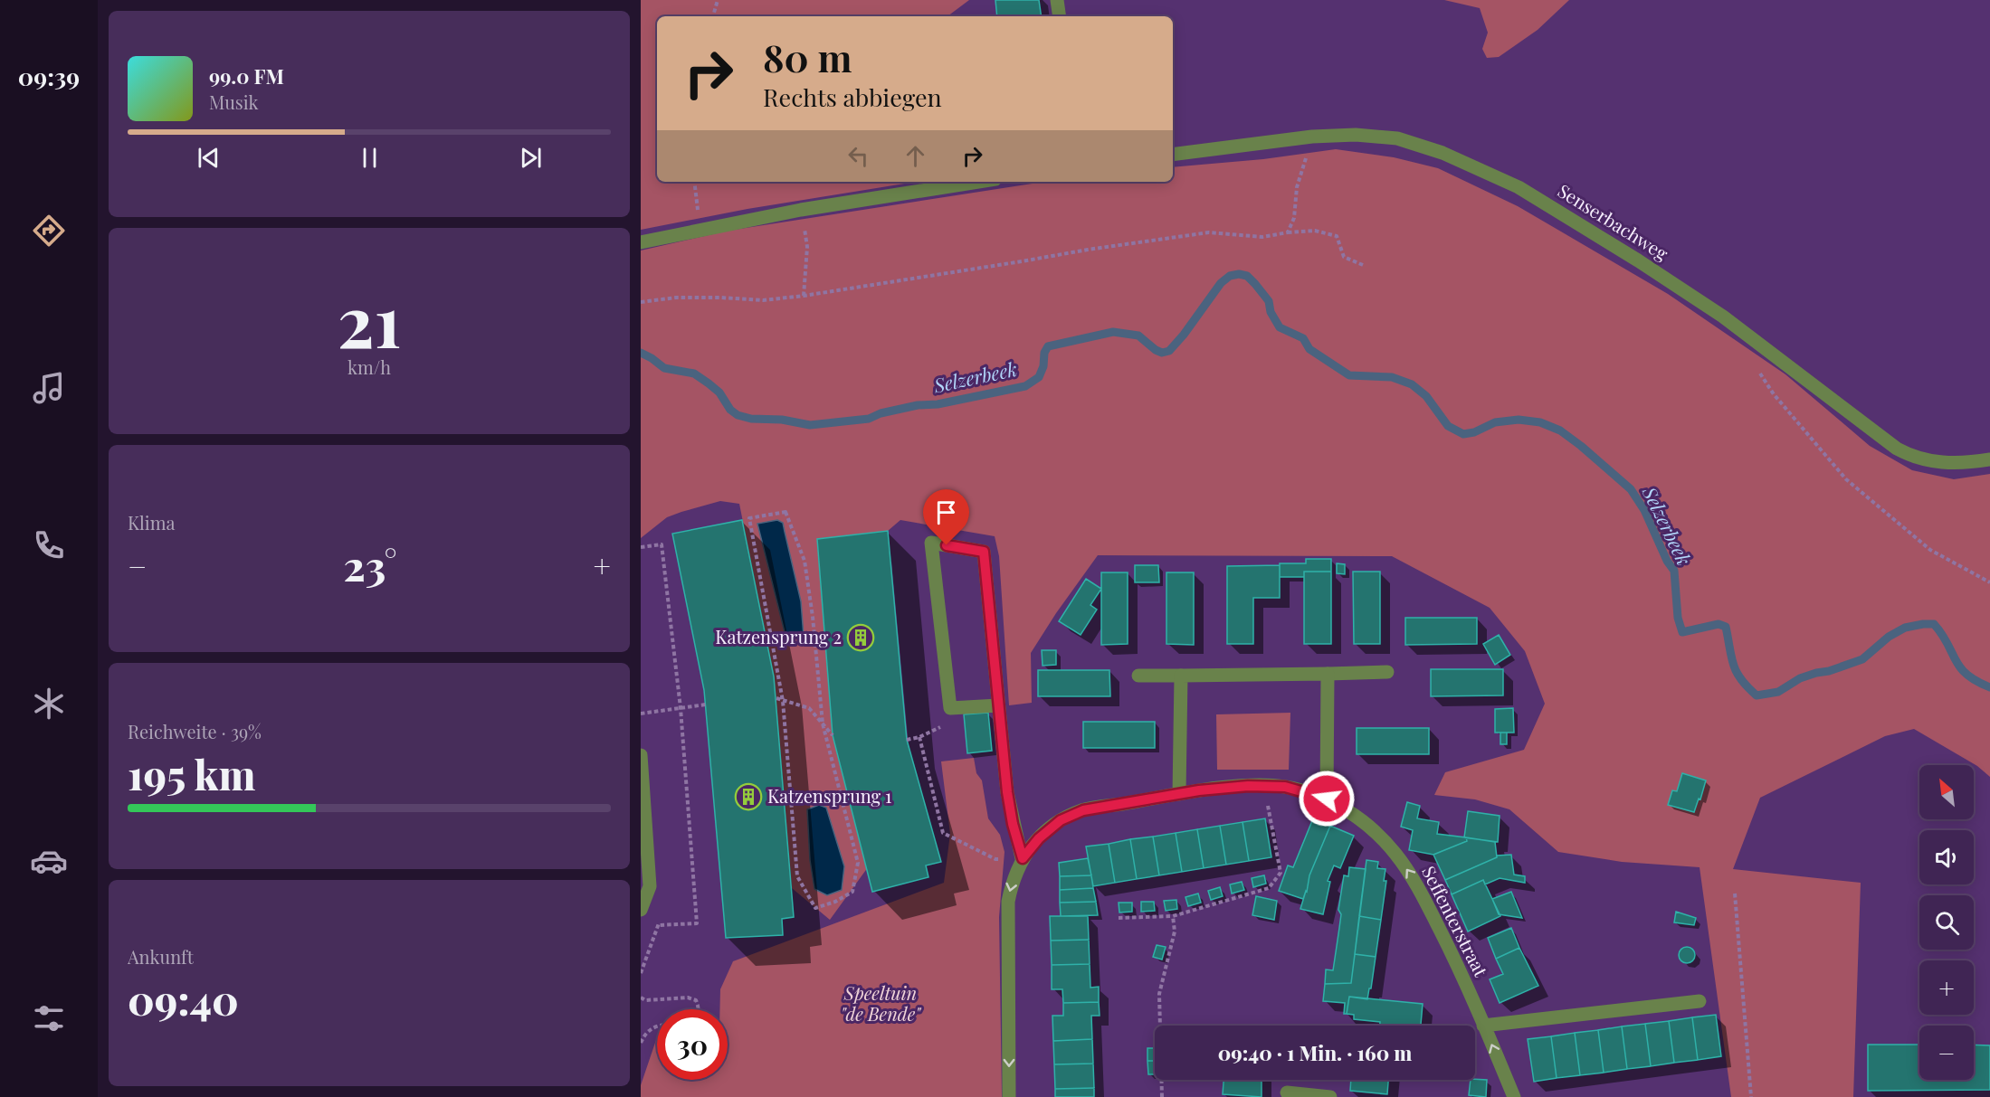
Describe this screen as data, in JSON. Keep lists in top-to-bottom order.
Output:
{
  "streets": {
    "street": ["Senserbachweg", "Seffenterstraat"]
  },
  "water": ["Selzerbeek"],
  "parks": ["Speeltuin \"de Bende\""],
  "places": {
    "building": ["Katzensprung 2", "Katzensprung 1"]
  },
  "north": "top left",
  "page": {
    "tabs": "09:39",
    "turn": ["80 m", "Rechts abbiegen"],
    "song": ["99.0 FM", "Musik"],
    "tile": [
      ["21", "km/h"],
      "Klima",
      ["Reichweite · 39%", "195 km"],
      ["Ankunft", "09:40"]
    ],
    "heat": ["−", "23°", "+"],
    "map_buttons": ["+", "−"],
    "limit": "30",
    "trip": "09:40 · 1 Min. · 160 m"
  }
}
